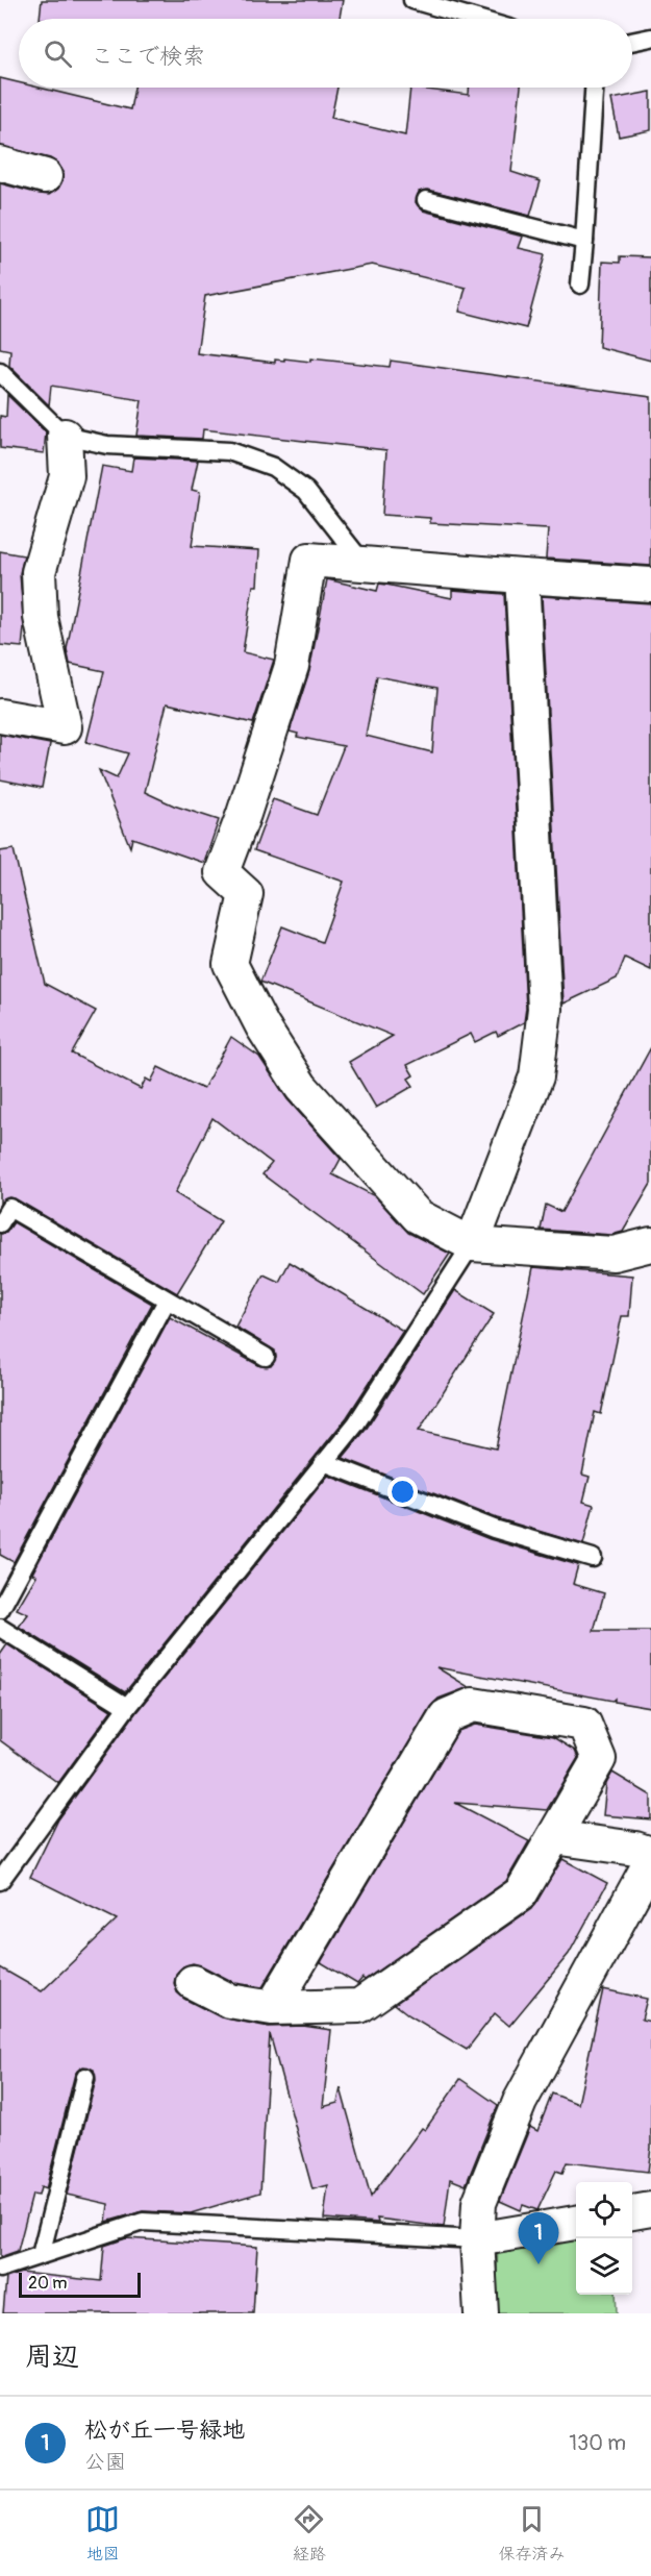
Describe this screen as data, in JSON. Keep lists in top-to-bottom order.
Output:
{
  "scale_bar": "20 m",
  "page": {
    "search": "ここで検索",
    "pins": "1",
    "scale": "20 m",
    "heading": "周辺",
    "list": [
      {
        "mark": "1",
        "name": "松が丘一号緑地",
        "note": "公園",
        "value": "130 m"
      }
    ],
    "nav": ["地図", "経路", "保存済み"]
  }
}
